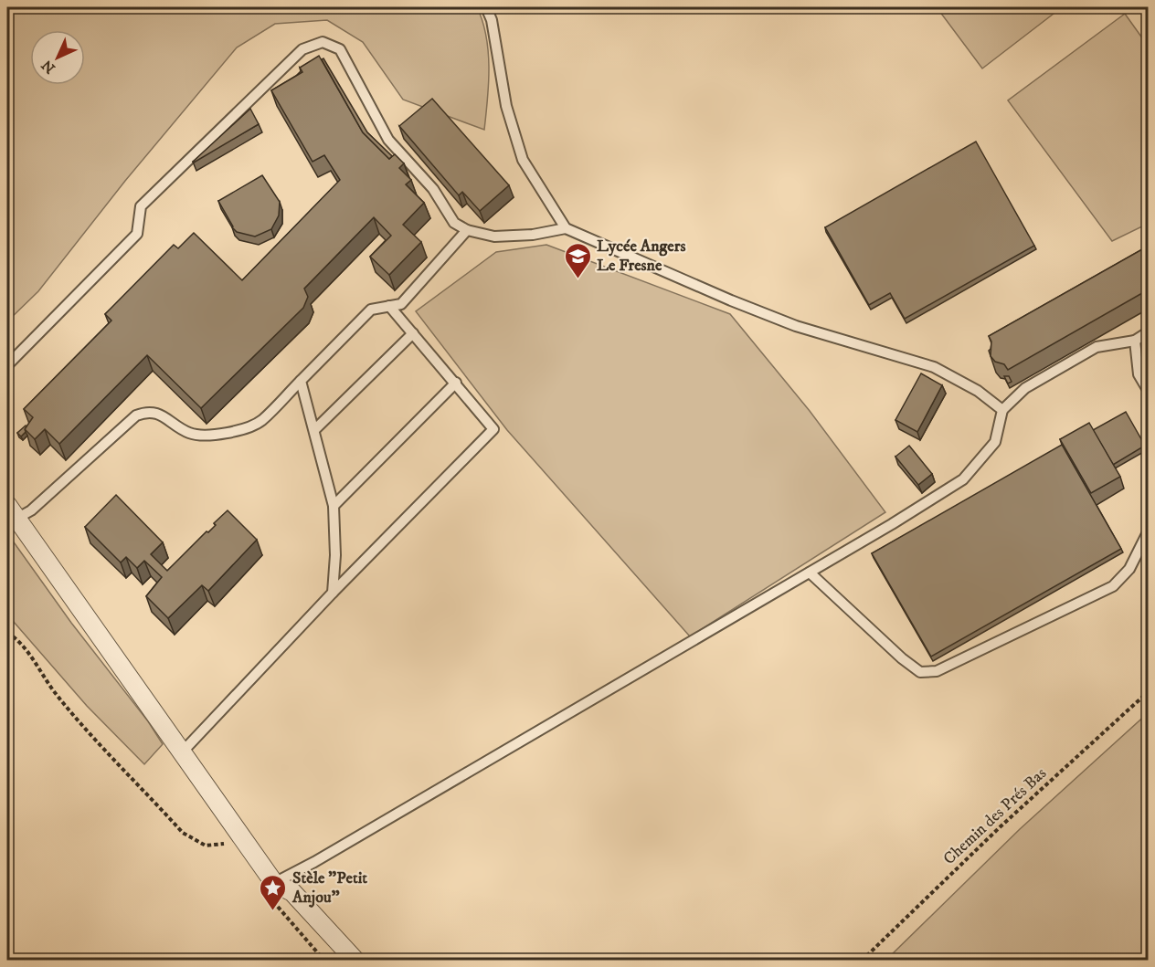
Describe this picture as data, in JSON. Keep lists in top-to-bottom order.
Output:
{
  "streets": {
    "path": ["Chemin des Prés Bas"]
  },
  "places": {
    "school or university": ["Lycée Angers Le Fresne"],
    "place": ["Stèle \"Petit Anjou\""]
  },
  "north": "bottom left"
}
